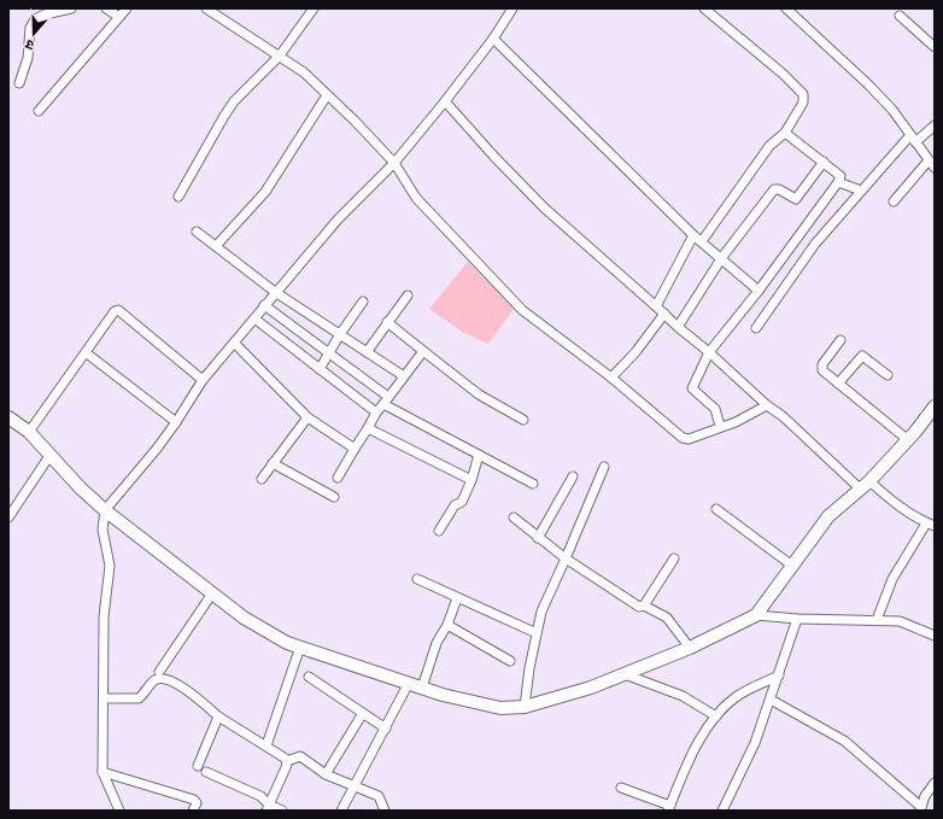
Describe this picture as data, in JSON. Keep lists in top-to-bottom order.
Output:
{
  "north": "bottom"
}
